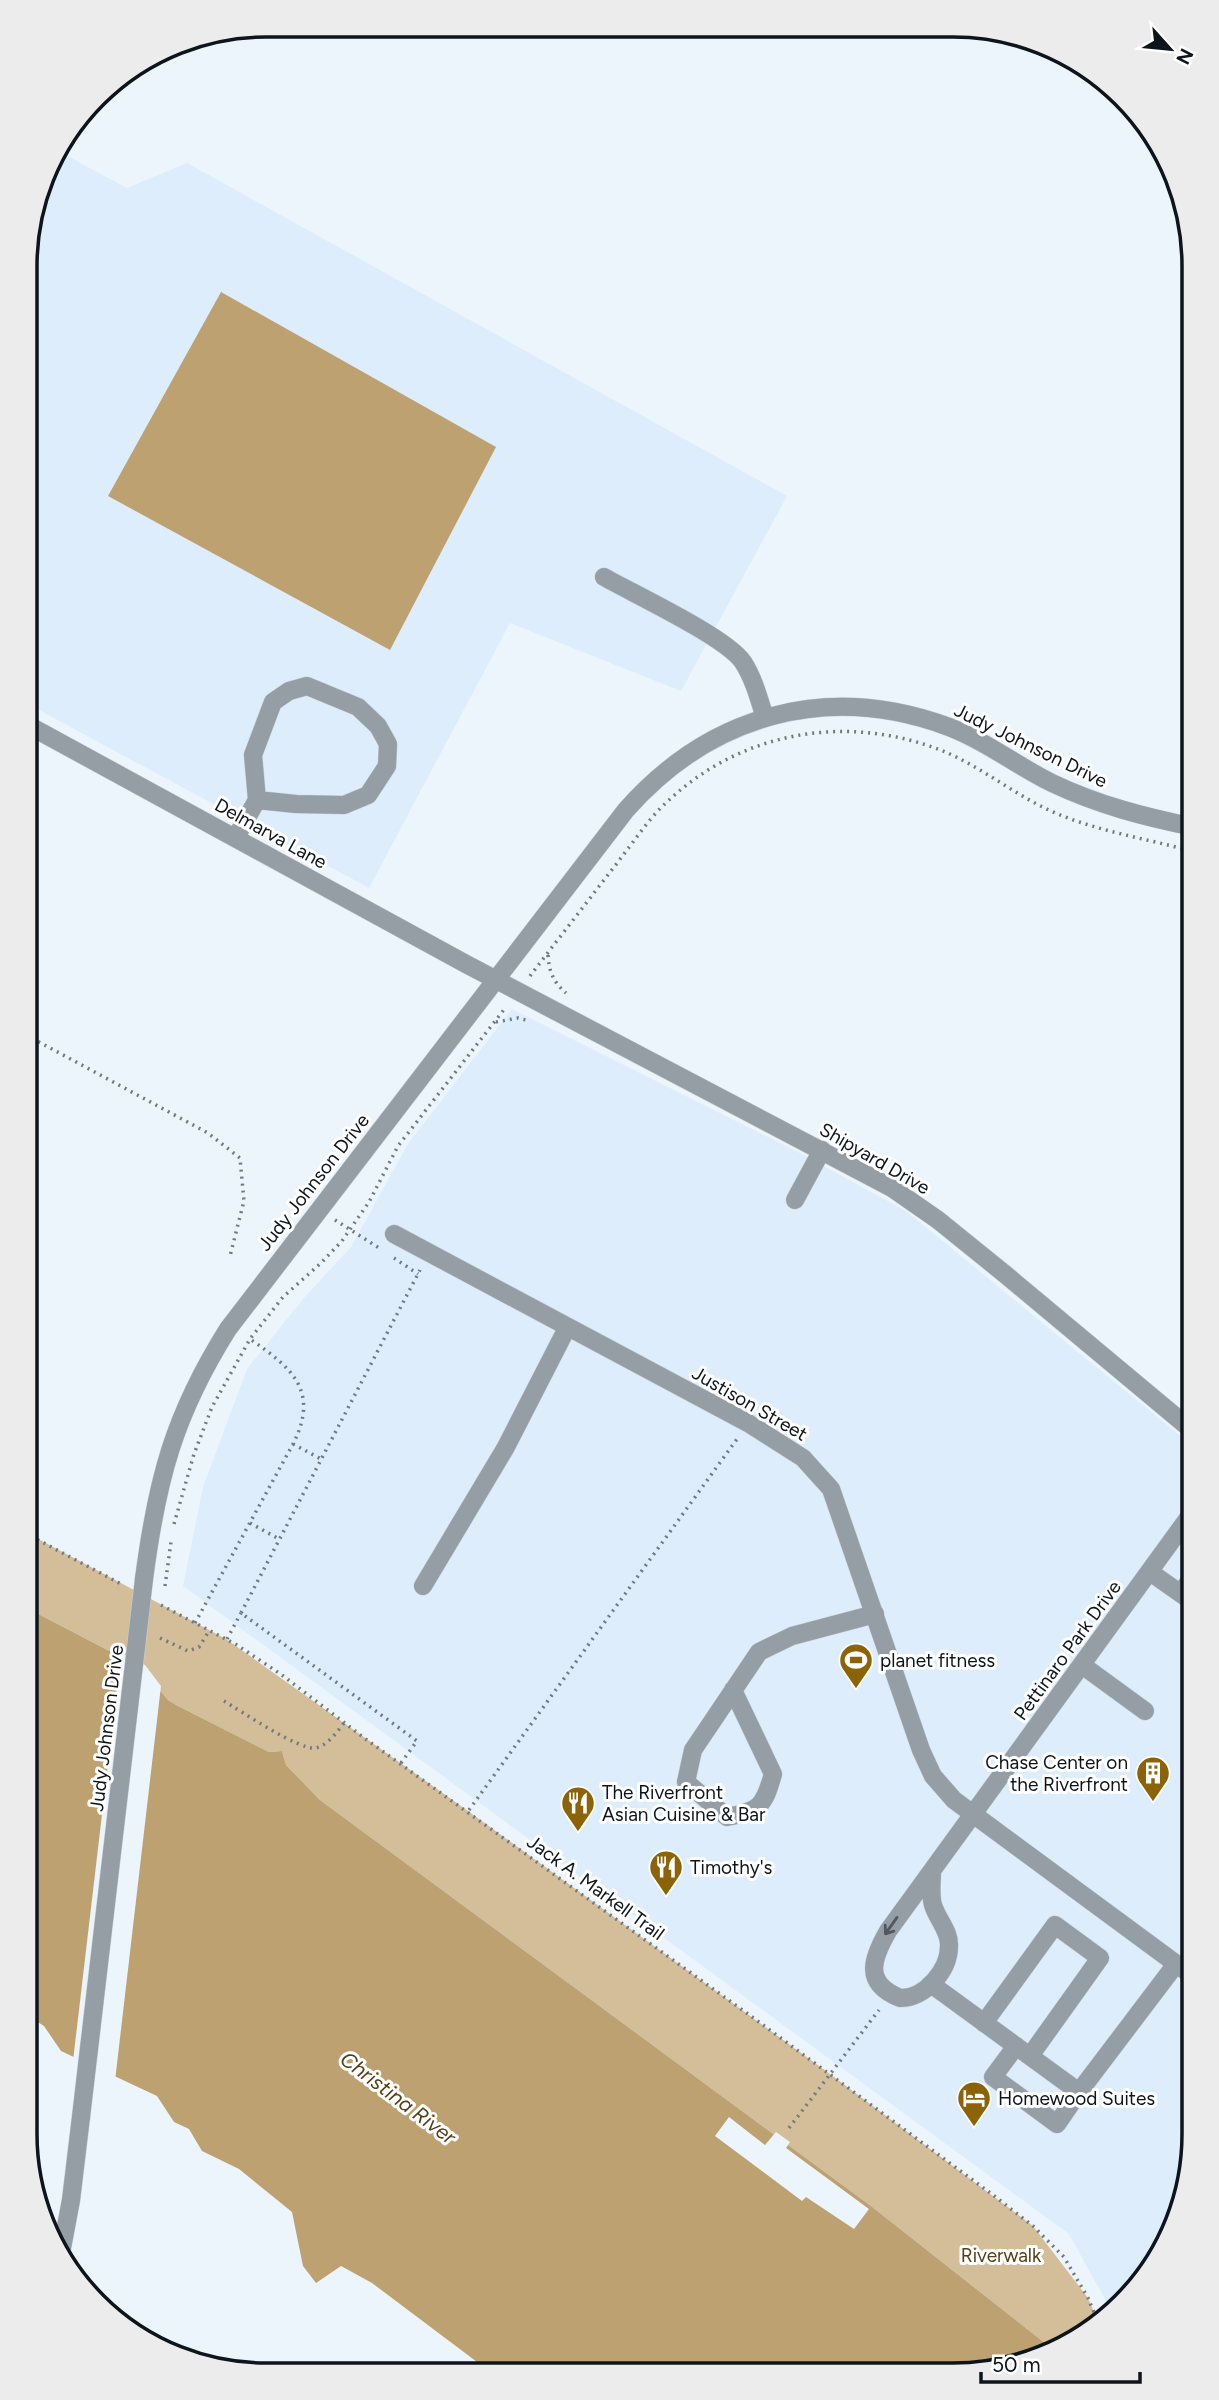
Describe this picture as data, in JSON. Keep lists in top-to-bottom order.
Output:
{
  "streets": {
    "street": [
      "Judy Johnson Drive",
      "Delmarva Lane",
      "Shipyard Drive",
      "Justison Street",
      "Pettinaro Park Drive"
    ],
    "path": ["Jack A. Markell Trail"]
  },
  "crossings": [
    ["Judy Johnson Drive", "Delmarva Lane"],
    ["Judy Johnson Drive", "Shipyard Drive"],
    ["Delmarva Lane", "Shipyard Drive"],
    ["Justison Street", "Pettinaro Park Drive"]
  ],
  "water": ["Christina River"],
  "parks": ["Riverwalk"],
  "places": {
    "sports": ["planet fitness"],
    "building": ["Chase Center on the Riverfront"],
    "restaurant": ["The Riverfront Asian Cuisine & Bar", "Timothy's"],
    "hotel": ["Homewood Suites"]
  },
  "scale_bar": "50 m",
  "north": "bottom right"
}
